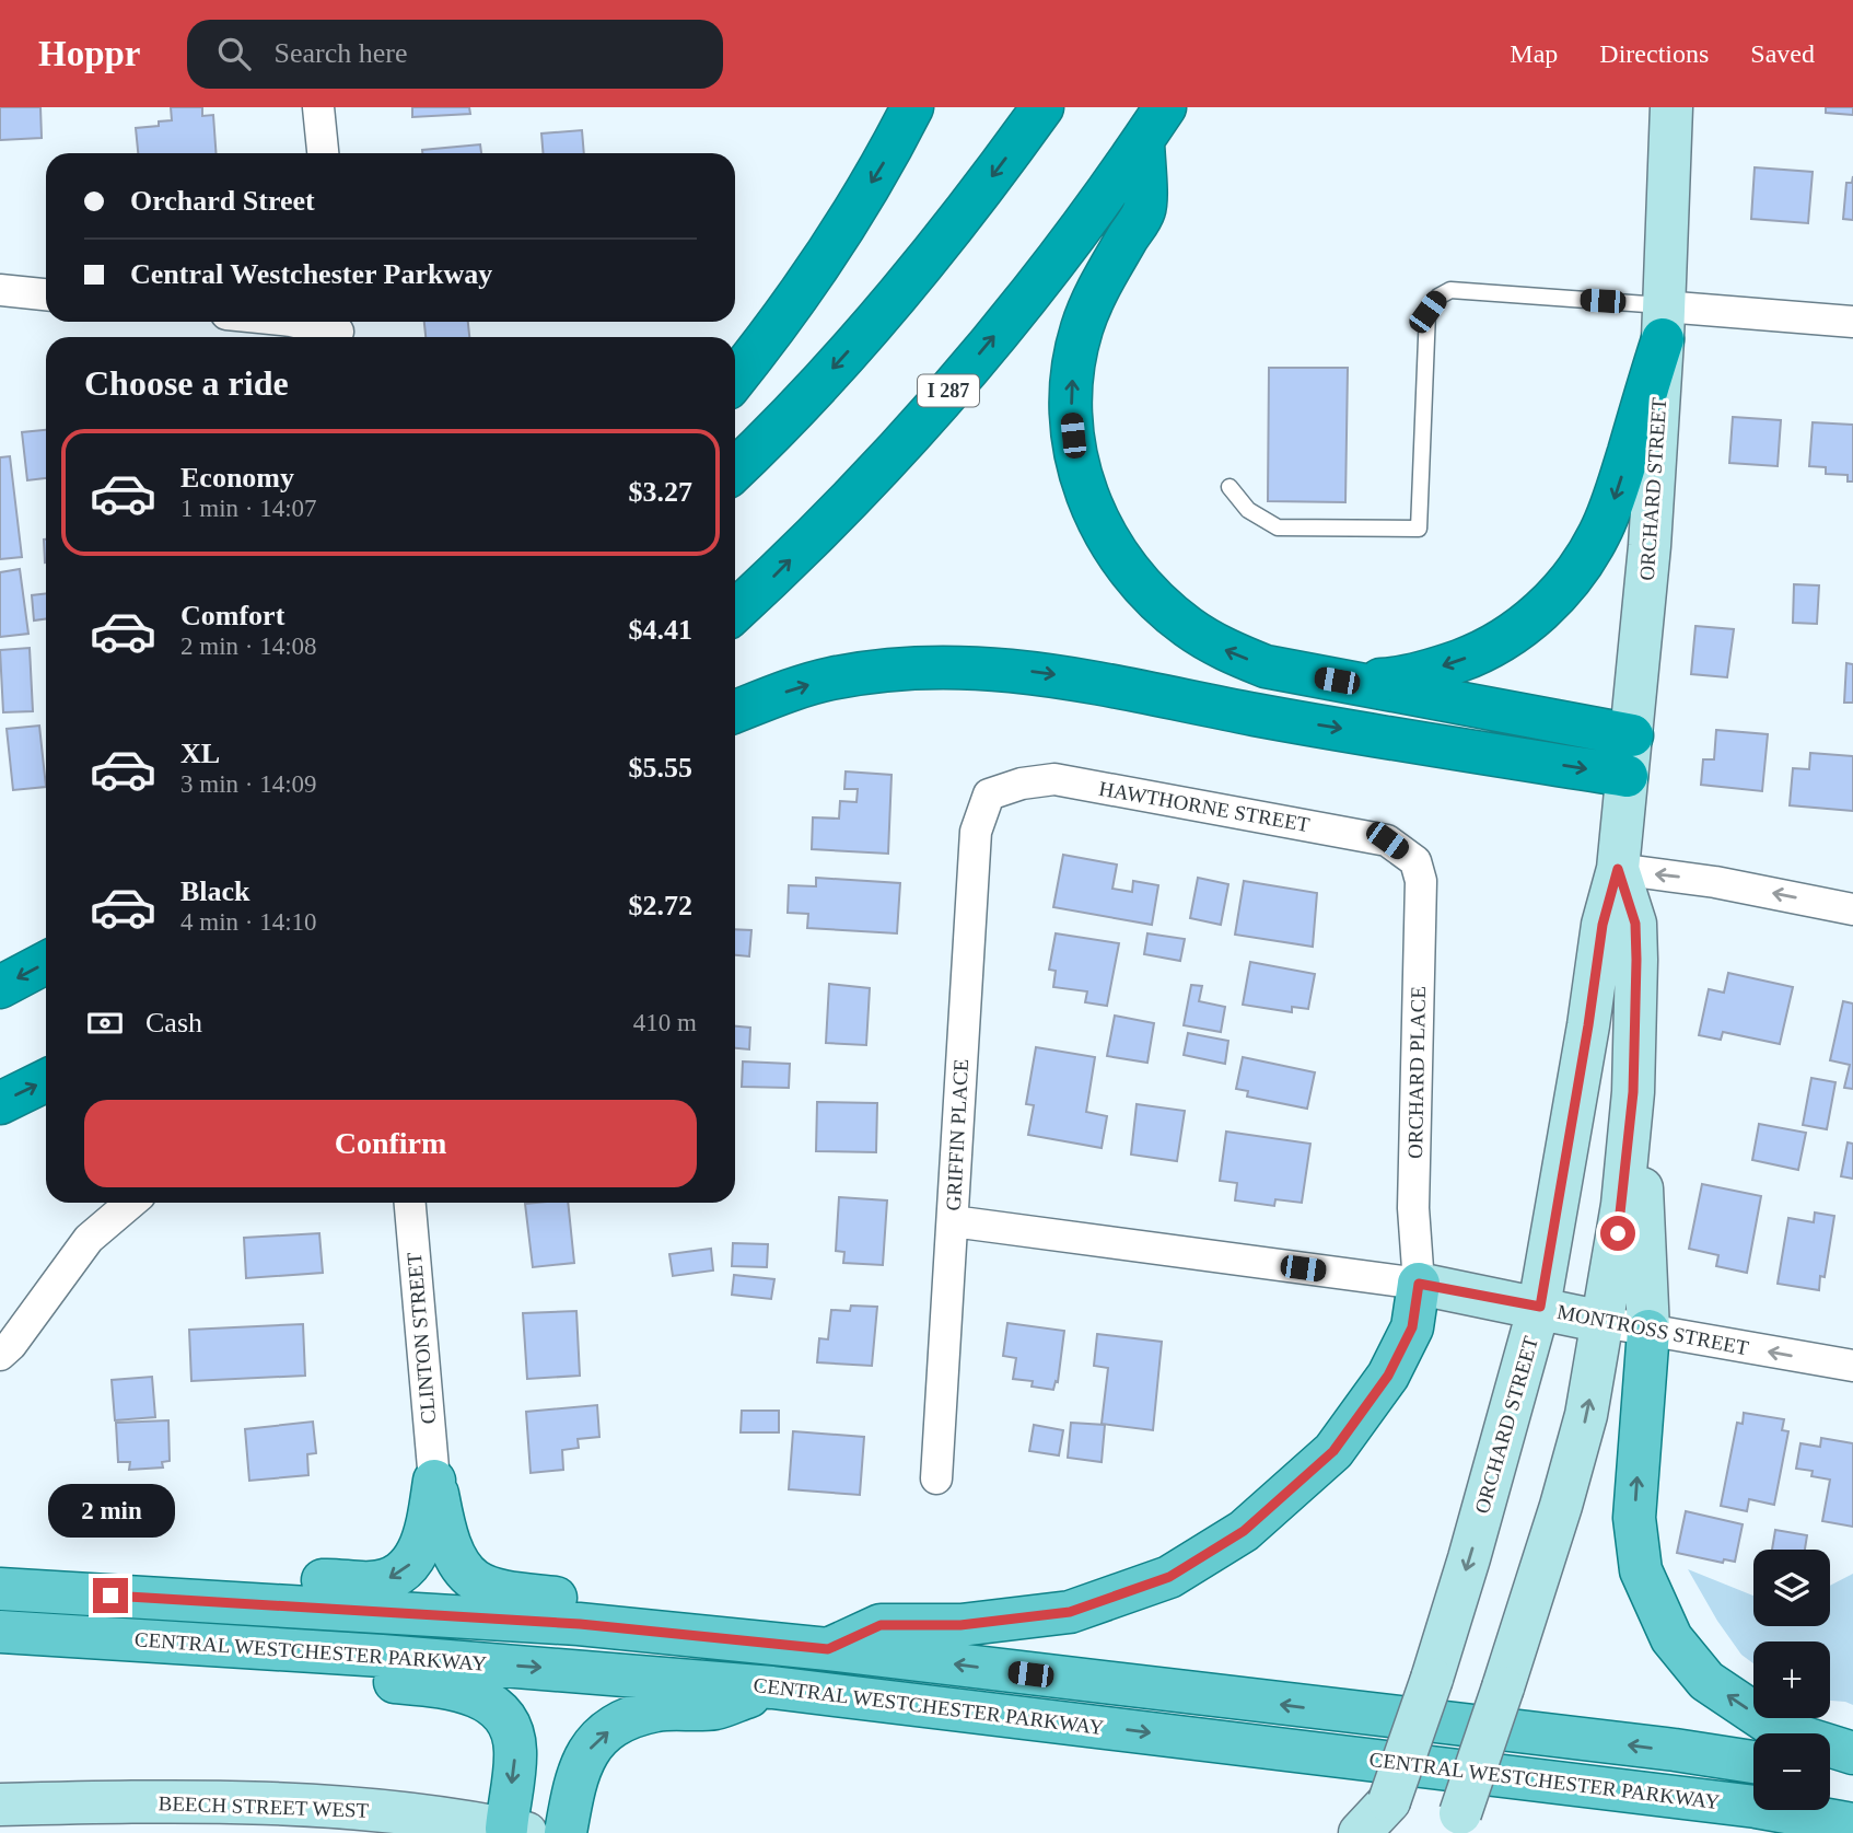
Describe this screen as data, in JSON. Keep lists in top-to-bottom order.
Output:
{
  "streets": {
    "highway": ["I 287"],
    "main road": ["CENTRAL WESTCHESTER PARKWAY"],
    "street": [
      "ORCHARD STREET",
      "HAWTHORNE STREET",
      "ORCHARD PLACE",
      "GRIFFIN PLACE",
      "MONTROSS STREET",
      "CLINTON STREET",
      "BEECH STREET WEST"
    ]
  },
  "crossings": [
    ["ORCHARD STREET", "MONTROSS STREET"],
    ["HAWTHORNE STREET", "ORCHARD PLACE"],
    ["HAWTHORNE STREET", "GRIFFIN PLACE"],
    ["ORCHARD PLACE", "MONTROSS STREET"],
    ["GRIFFIN PLACE", "MONTROSS STREET"]
  ],
  "page": {
    "header": "Hoppr",
    "search": "Search here",
    "nav": ["Map", "Directions", "Saved"],
    "banner": ["Orchard Street", "Central Westchester Parkway"],
    "heading": "Choose a ride",
    "list": [
      {
        "name": "Economy",
        "note": "1 min · 14:07",
        "value": "$3.27"
      },
      {
        "name": "Comfort",
        "note": "2 min · 14:08",
        "value": "$4.41"
      },
      {
        "name": "XL",
        "note": "3 min · 14:09",
        "value": "$5.55"
      },
      {
        "name": "Black",
        "note": "4 min · 14:10",
        "value": "$2.72"
      }
    ],
    "pay": ["Cash", "410 m"],
    "buttons": "Confirm",
    "bubble": "2 min",
    "map_buttons": ["+", "−"]
  }
}
